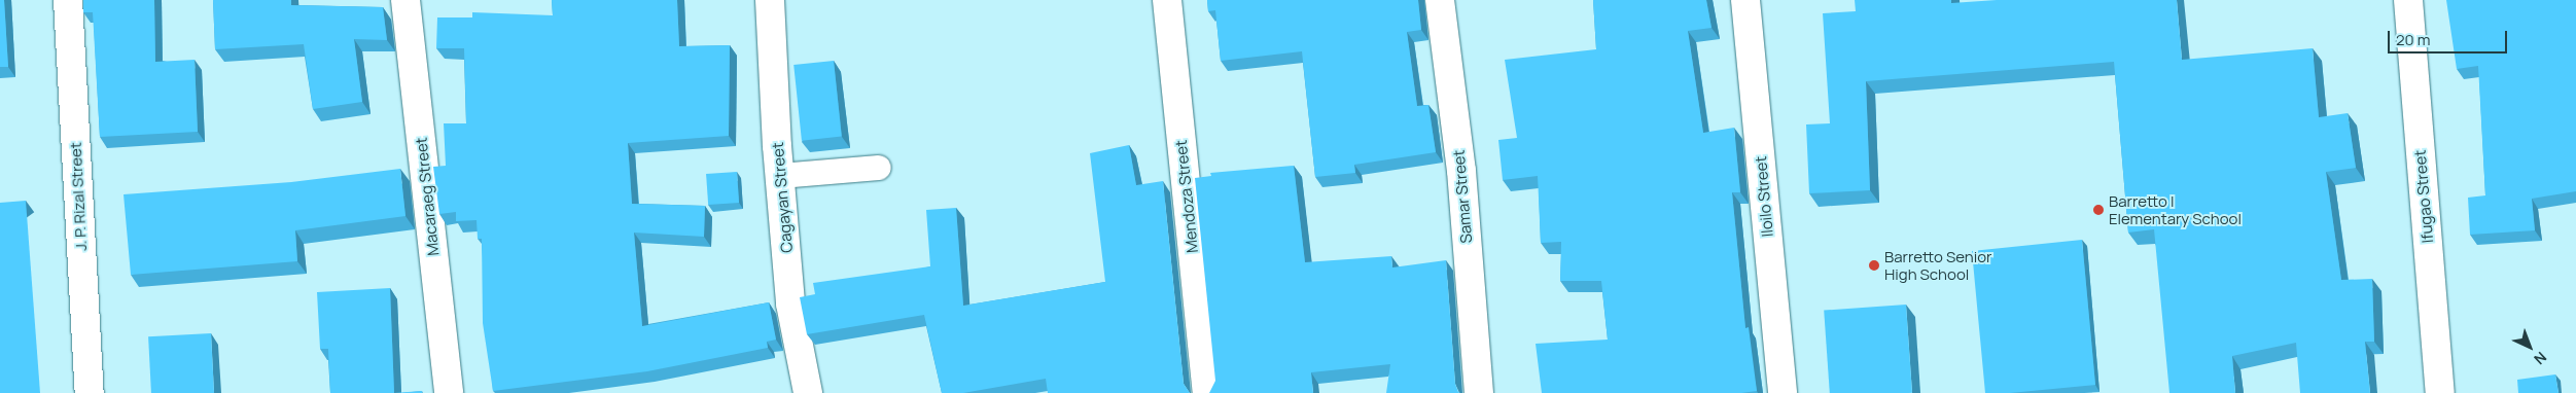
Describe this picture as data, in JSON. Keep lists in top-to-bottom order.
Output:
{
  "streets": {
    "street": [
      "J. P. Rizal Street",
      "Macaraeg Street",
      "Mendoza Street",
      "Samar Street",
      "Iloilo Street",
      "Ifugao Street",
      "Cagayan Street"
    ]
  },
  "places": ["Barretto I Elementary School", "Barretto Senior High School"],
  "scale_bar": "20 m",
  "north": "bottom right"
}
